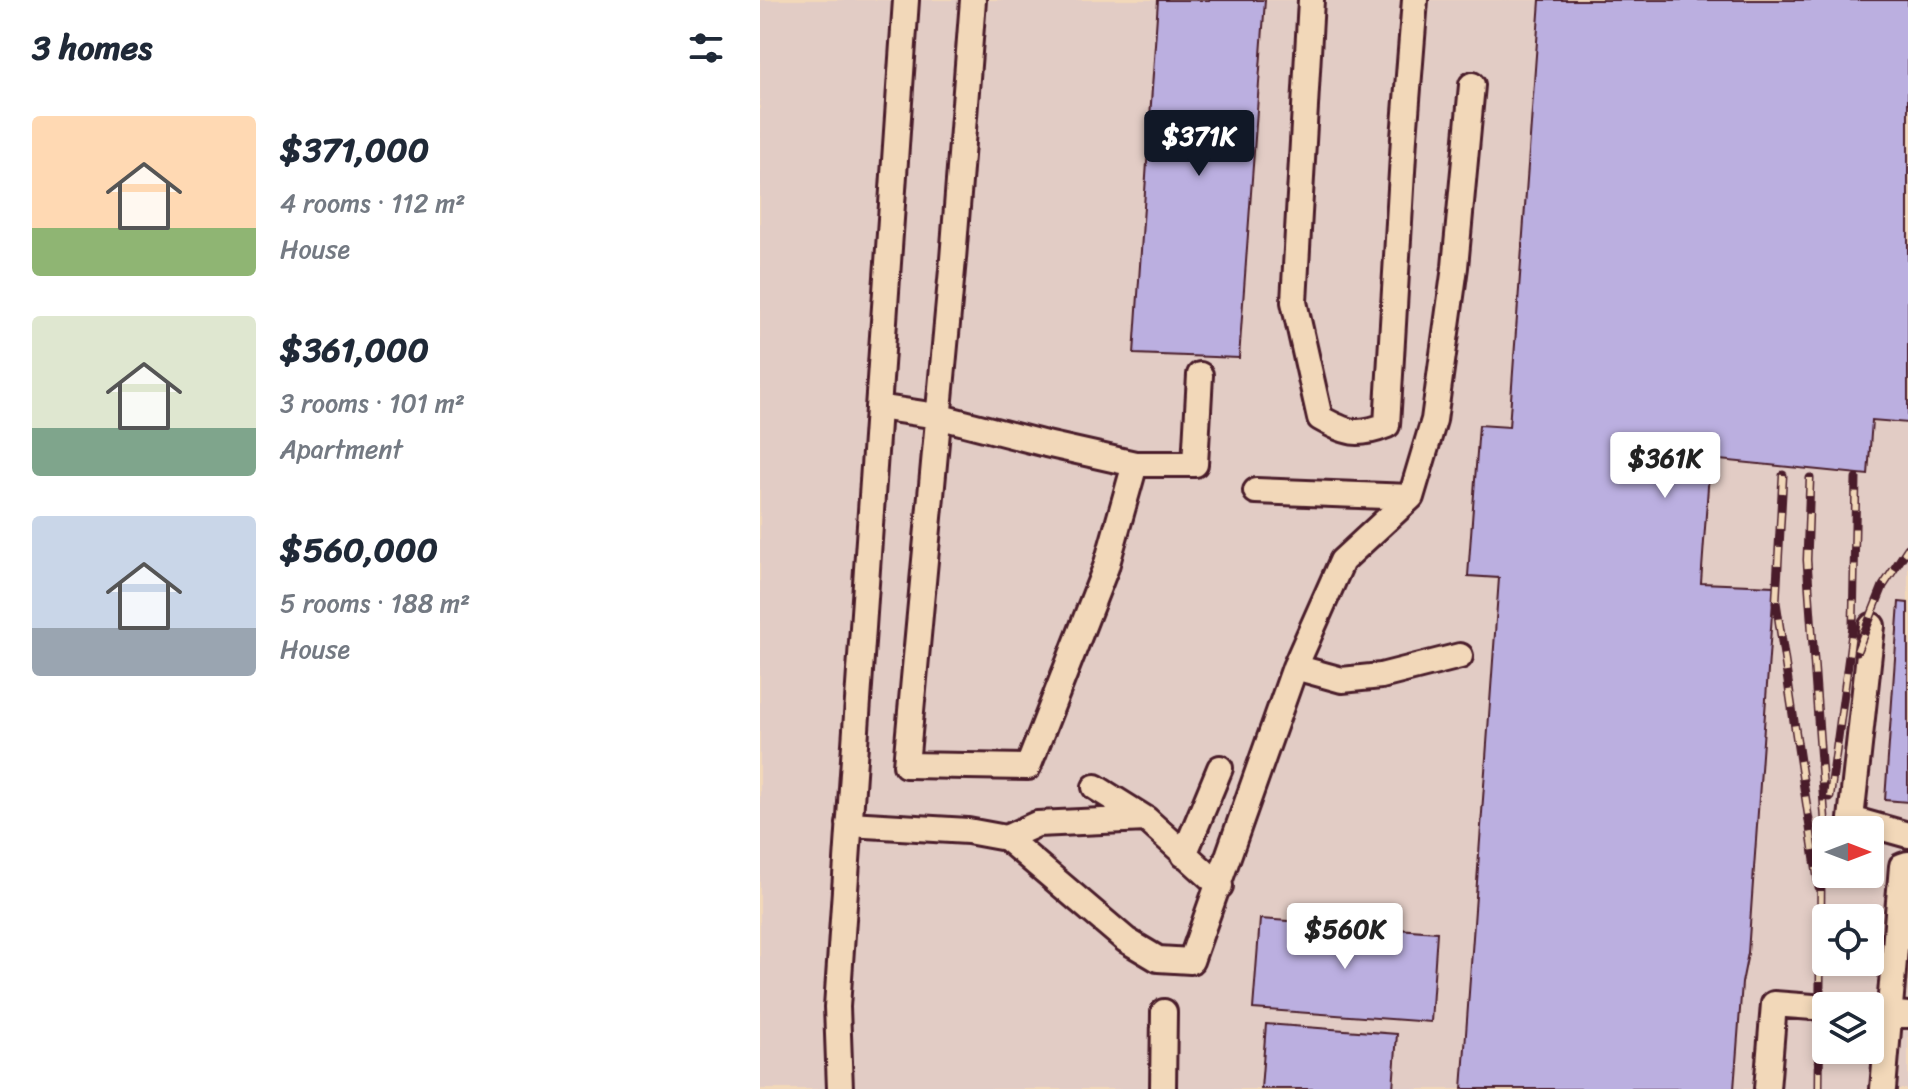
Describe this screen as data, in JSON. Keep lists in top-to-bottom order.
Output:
{
  "north": "right",
  "page": {
    "heading": "3 homes",
    "list": [
      {
        "name": "$371,000",
        "note": "4 rooms · 112 m² · House"
      },
      {
        "name": "$361,000",
        "note": "3 rooms · 101 m² · Apartment"
      },
      {
        "name": "$560,000",
        "note": "5 rooms · 188 m² · House"
      }
    ],
    "price": ["$371K", "$361K", "$560K"]
  }
}
